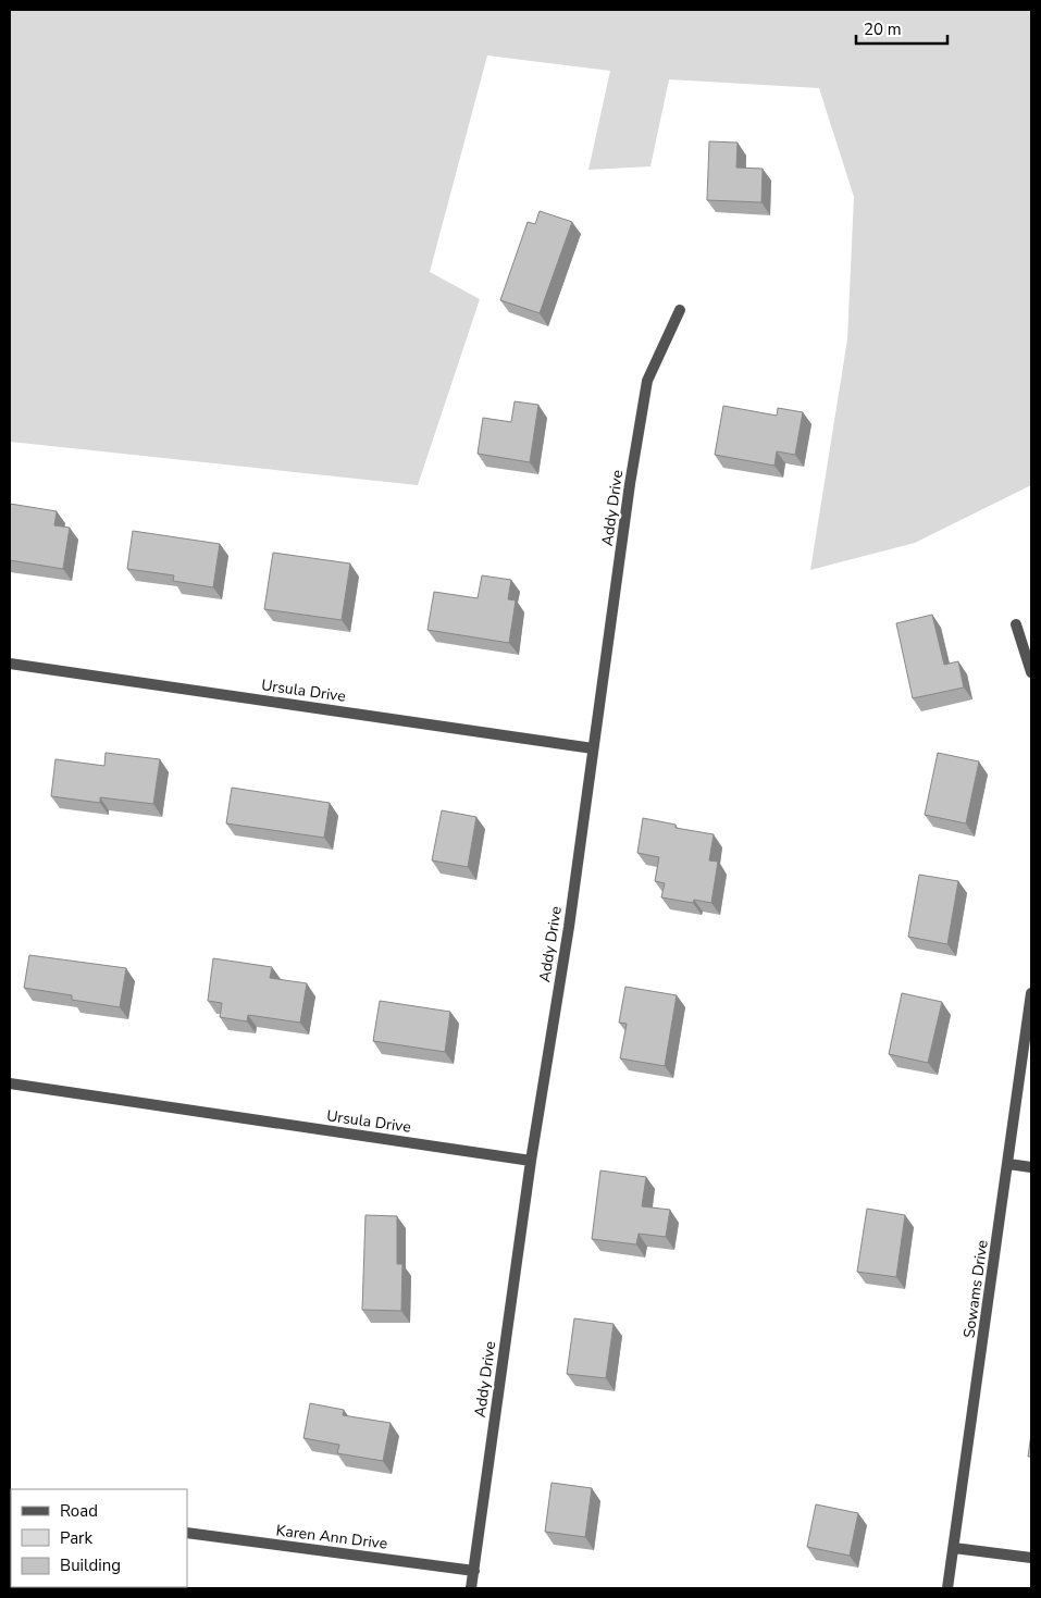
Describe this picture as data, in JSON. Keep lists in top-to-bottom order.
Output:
{
  "streets": {
    "street": [
      "Addy Drive",
      "Ursula Drive",
      "Sowams Drive",
      "Karen Ann Drive"
    ]
  },
  "crossings": [
    ["Addy Drive", "Ursula Drive"],
    ["Addy Drive", "Karen Ann Drive"]
  ],
  "legend": ["Road", "Park", "Building"],
  "scale_bar": "20 m"
}
